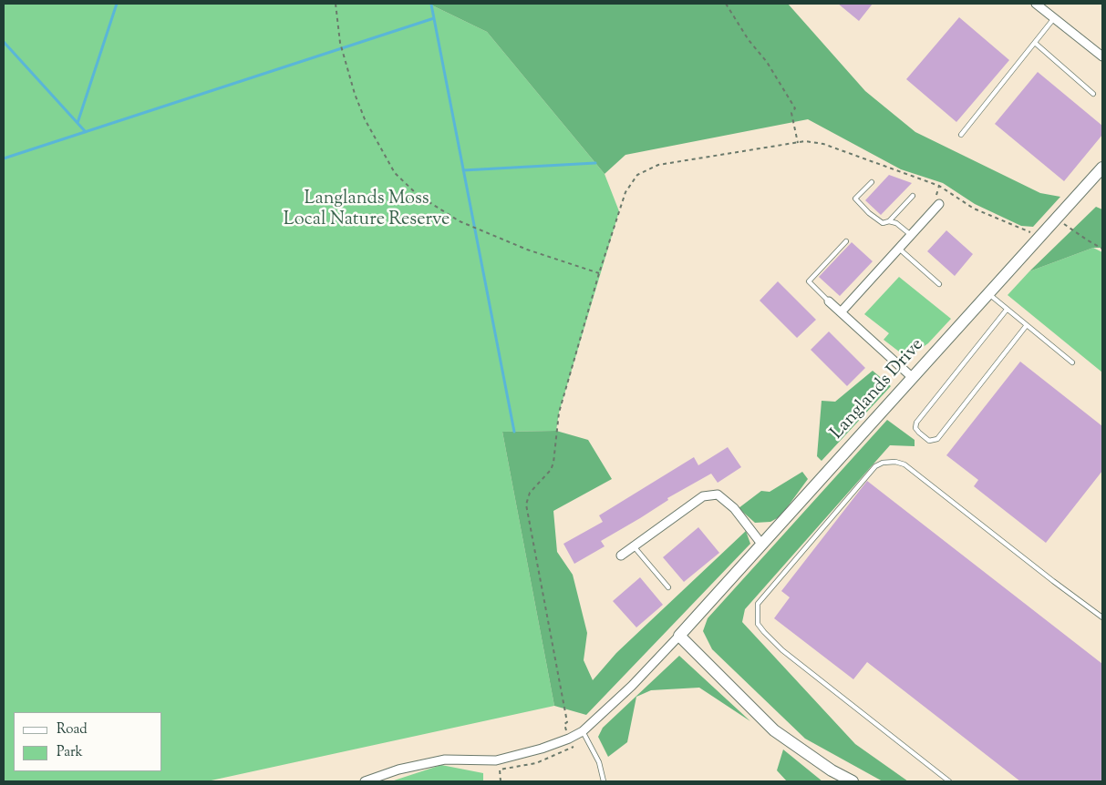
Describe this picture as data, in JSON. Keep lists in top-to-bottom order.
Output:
{
  "streets": {
    "street": ["Langlands Drive"]
  },
  "parks": ["Langlands Moss Local Nature Reserve"],
  "legend": ["Road", "Park"]
}
